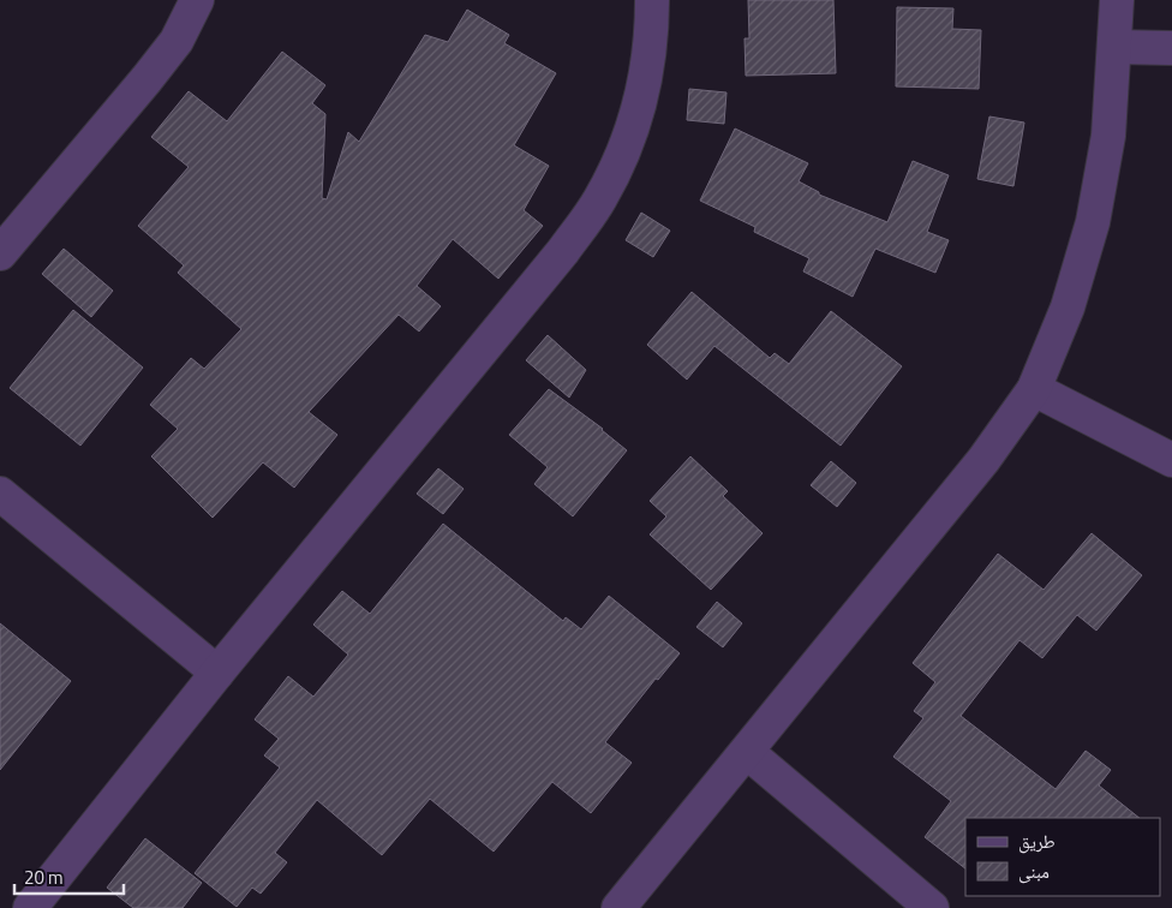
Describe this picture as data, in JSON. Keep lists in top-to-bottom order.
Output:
{
  "legend": ["طريق", "مبنى"],
  "scale_bar": "20 m"
}
